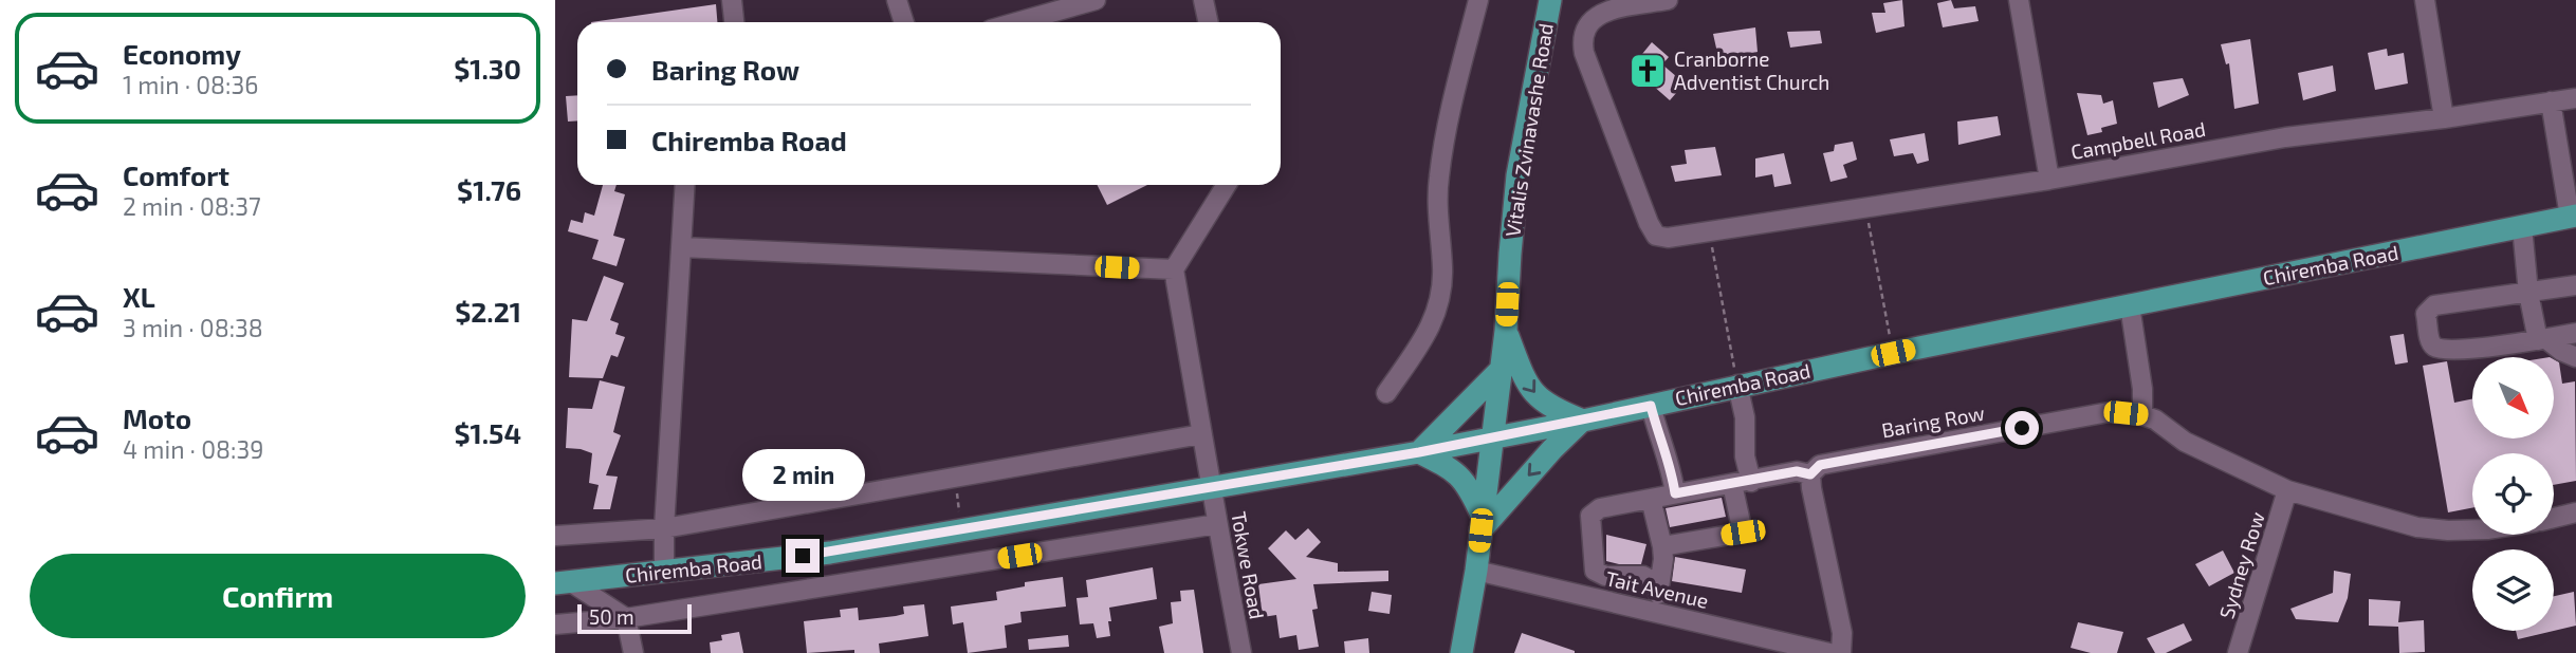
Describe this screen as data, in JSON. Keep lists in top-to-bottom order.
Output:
{
  "streets": {
    "main road": ["Vitalis Zvinavashe Road", "Chiremba Road"],
    "street": [
      "Campbell Road",
      "Baring Row",
      "Tokwe Road",
      "Sydney Row",
      "Tait Avenue"
    ]
  },
  "crossings": [
    ["Vitalis Zvinavashe Road", "Chiremba Road"],
    ["Vitalis Zvinavashe Road", "Tait Avenue"],
    ["Chiremba Road", "Tokwe Road"],
    ["Baring Row", "Sydney Row"]
  ],
  "places": {
    "church": ["Cranborne Adventist Church"]
  },
  "scale_bar": "50 m",
  "north": "bottom right",
  "page": {
    "list": [
      {
        "name": "Economy",
        "note": "1 min · 08:36",
        "value": "$1.30"
      },
      {
        "name": "Comfort",
        "note": "2 min · 08:37",
        "value": "$1.76"
      },
      {
        "name": "XL",
        "note": "3 min · 08:38",
        "value": "$2.21"
      },
      {
        "name": "Moto",
        "note": "4 min · 08:39",
        "value": "$1.54"
      }
    ],
    "banner": ["Baring Row", "Chiremba Road"],
    "bubble": "2 min",
    "buttons": "Confirm",
    "scale": "50 m"
  }
}
